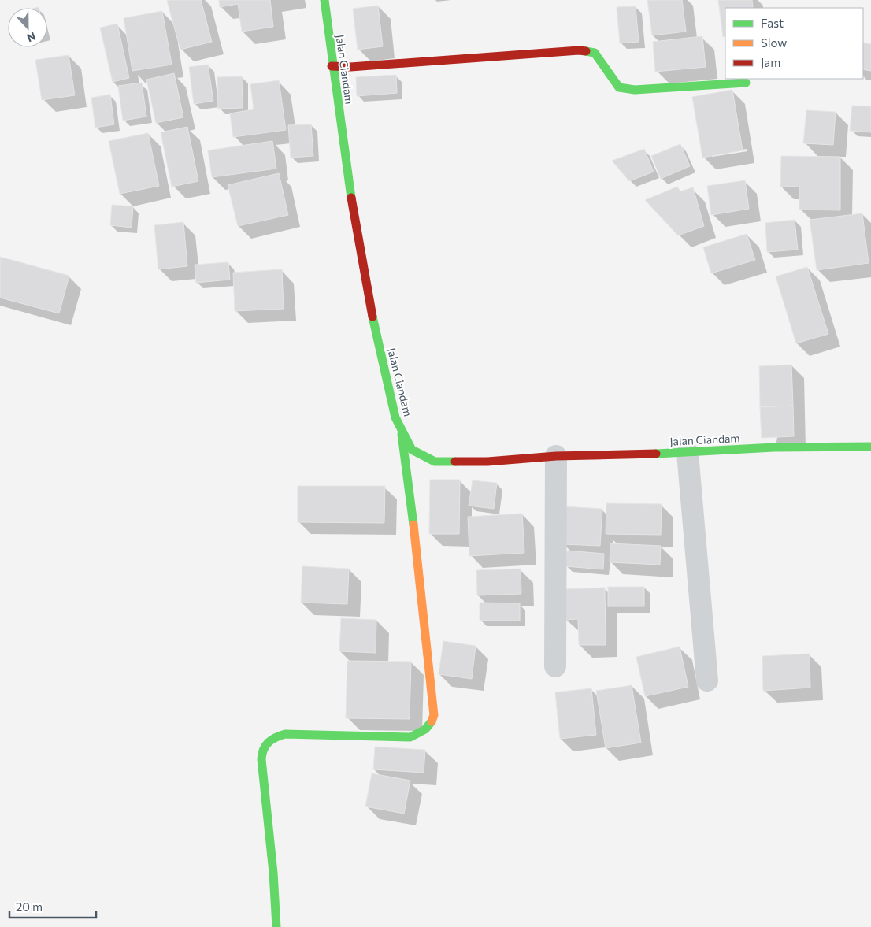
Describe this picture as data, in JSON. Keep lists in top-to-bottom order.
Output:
{
  "streets": {
    "street": ["Jalan Ciandam"]
  },
  "legend": ["Fast", "Slow", "Jam"],
  "scale_bar": "20 m",
  "north": "bottom"
}
